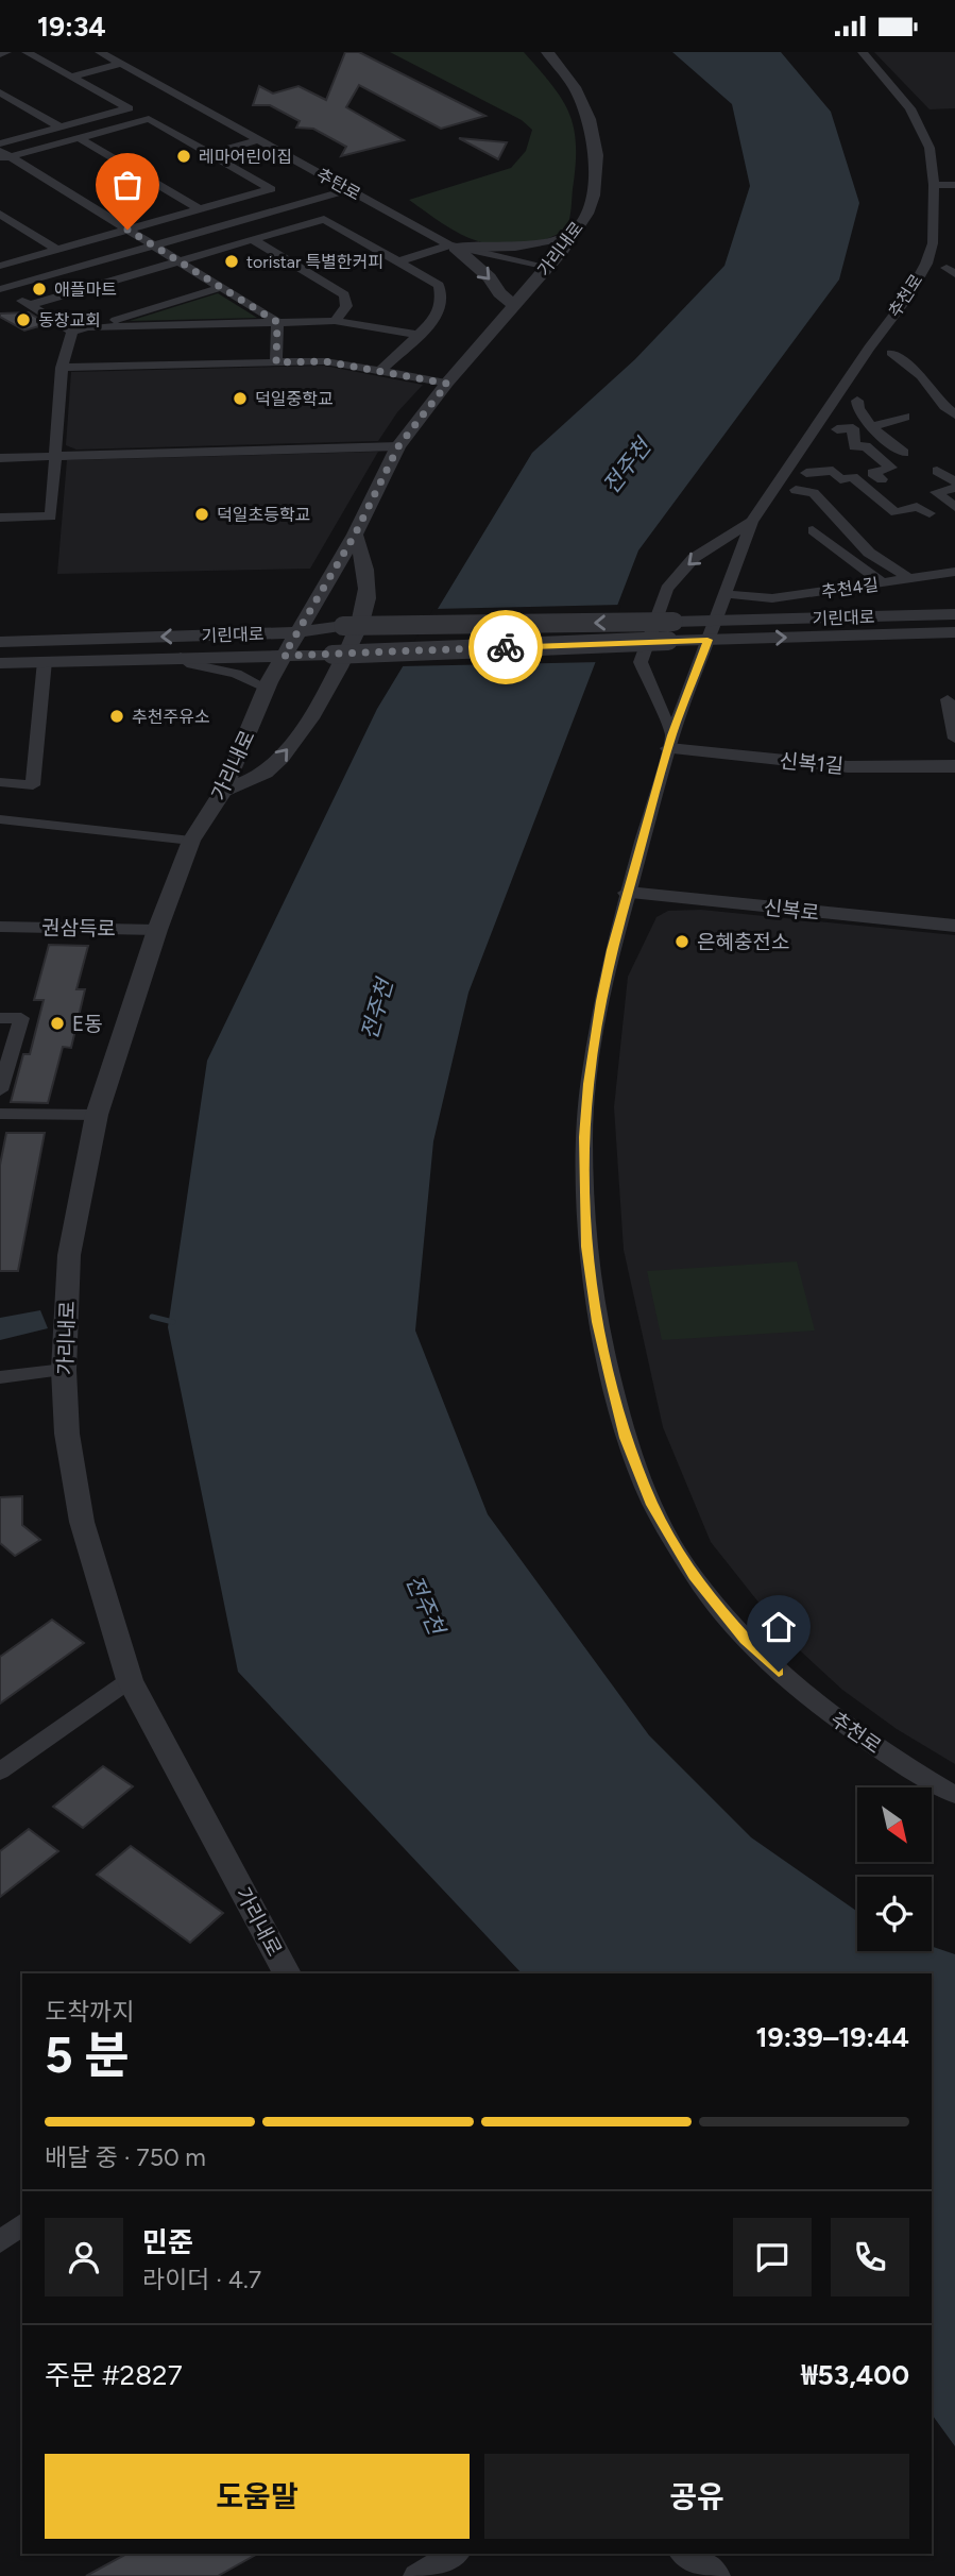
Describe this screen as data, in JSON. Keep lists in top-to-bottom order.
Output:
{
  "streets": {
    "street": [
      "추탄로",
      "가리내로",
      "추천로",
      "추천4길",
      "기린대로",
      "신복1길",
      "신복로",
      "권삼득로"
    ]
  },
  "crossings": [
    ["추탄로", "가리내로"],
    ["가리내로", "기린대로"],
    ["가리내로", "권삼득로"],
    ["추천로", "추천4길"],
    ["추천로", "기린대로"],
    ["추천로", "신복1길"],
    ["추천로", "신복로"]
  ],
  "water": ["전주천"],
  "places": [
    "레마어린이집",
    "toristar 특별한커피",
    "애플마트",
    "동창교회",
    "덕일중학교",
    "덕일초등학교",
    "추천주유소",
    "은혜충전소",
    "E동"
  ],
  "north": "bottom right",
  "page": {
    "status": "19:34",
    "heading": ["5 분", "도착까지", "19:39–19:44"],
    "panel": [
      "민준",
      "라이더 · 4.7",
      "주문 #2827",
      "₩53,400"
    ],
    "bar": "배달 중 · 750 m",
    "buttons": ["도움말", "공유"]
  }
}
